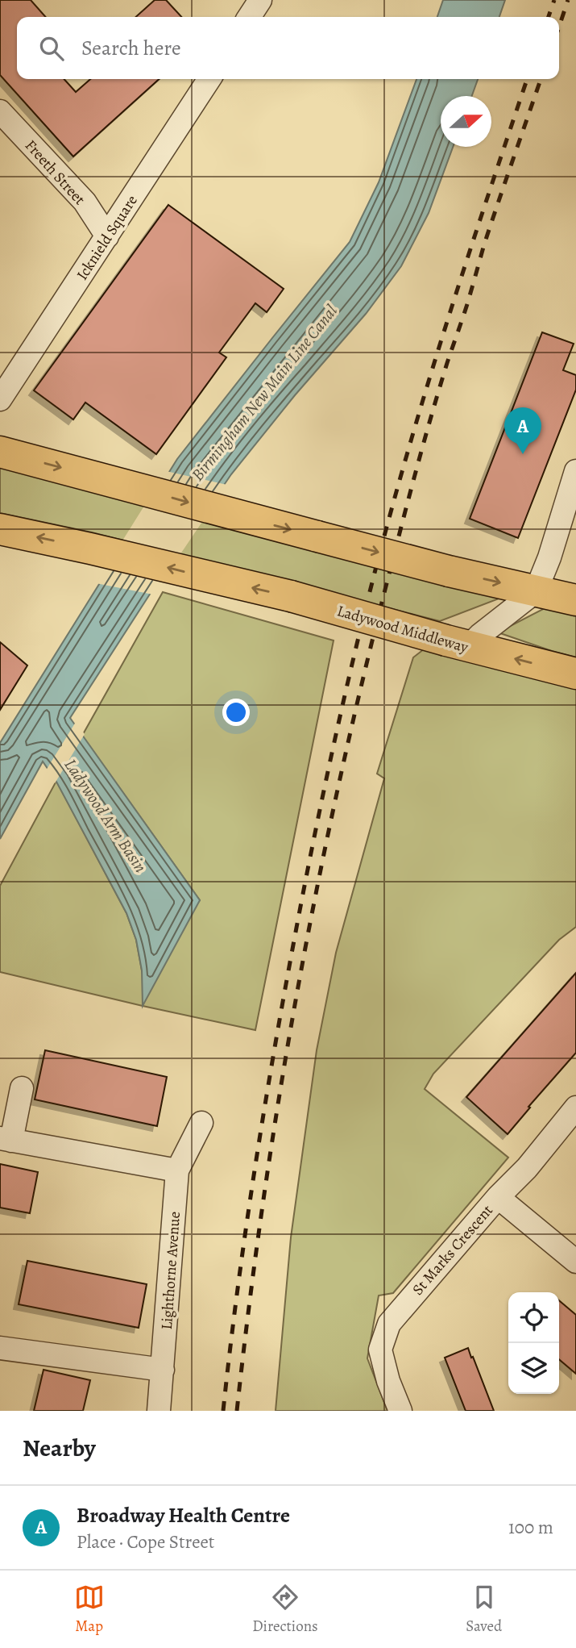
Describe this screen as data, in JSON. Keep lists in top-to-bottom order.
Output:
{
  "streets": {
    "highway": ["Ladywood Middleway"],
    "street": [
      "Freeth Street",
      "Icknield Square",
      "St Marks Crescent",
      "Lighthorne Avenue"
    ]
  },
  "crossings": [
    ["Freeth Street", "Icknield Square"]
  ],
  "water": ["Birmingham New Main Line Canal", "Ladywood Arm Basin"],
  "north": "right",
  "page": {
    "search": "Search here",
    "pins": "A",
    "heading": "Nearby",
    "list": [
      {
        "mark": "A",
        "name": "Broadway Health Centre",
        "note": "Place · Cope Street",
        "value": "100 m"
      }
    ],
    "nav": ["Map", "Directions", "Saved"]
  }
}
